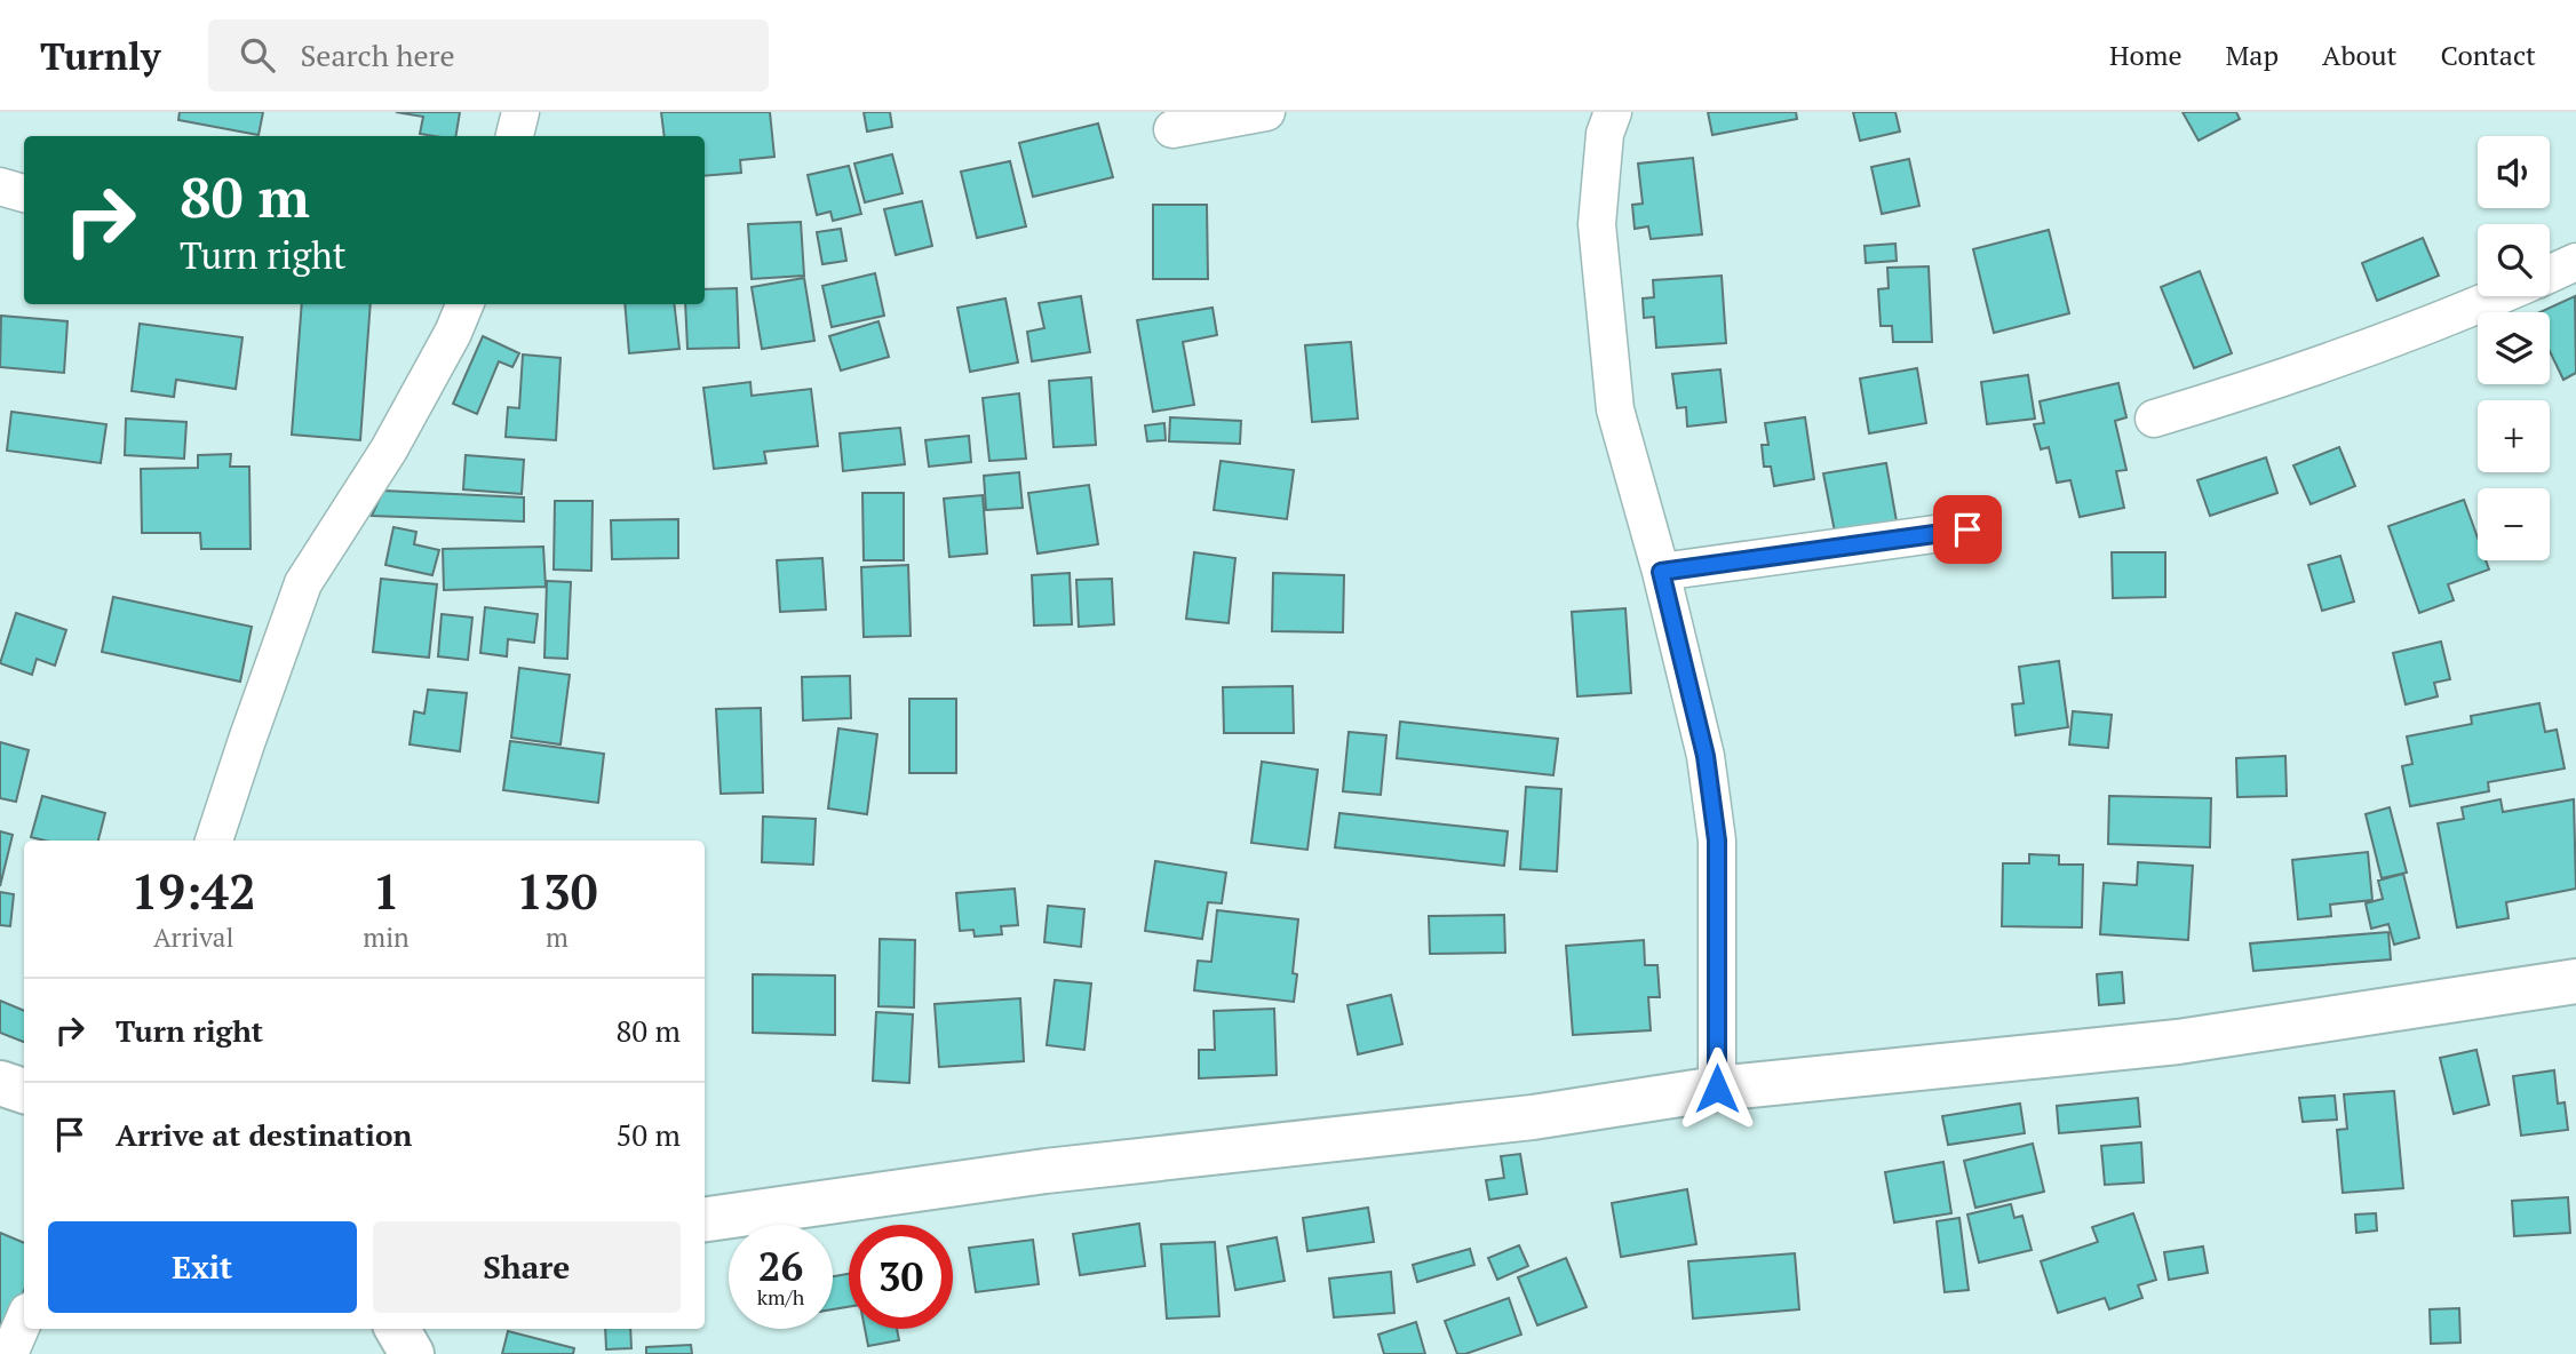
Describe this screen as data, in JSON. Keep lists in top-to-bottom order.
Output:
{
  "page": {
    "header": "Turnly",
    "search": "Search here",
    "nav": [
      "Home",
      "Map",
      "About",
      "Contact"
    ],
    "map_buttons": ["+", "−"],
    "turn": ["80 m", "Turn right"],
    "eta": [
      "19:42",
      "Arrival",
      "1",
      "min",
      "130",
      "m"
    ],
    "list": [
      {
        "name": "Turn right",
        "value": "80 m"
      },
      {
        "name": "Arrive at destination",
        "value": "50 m"
      }
    ],
    "buttons": ["Exit", "Share"],
    "speed": "26 km/h",
    "limit": "30"
  }
}
